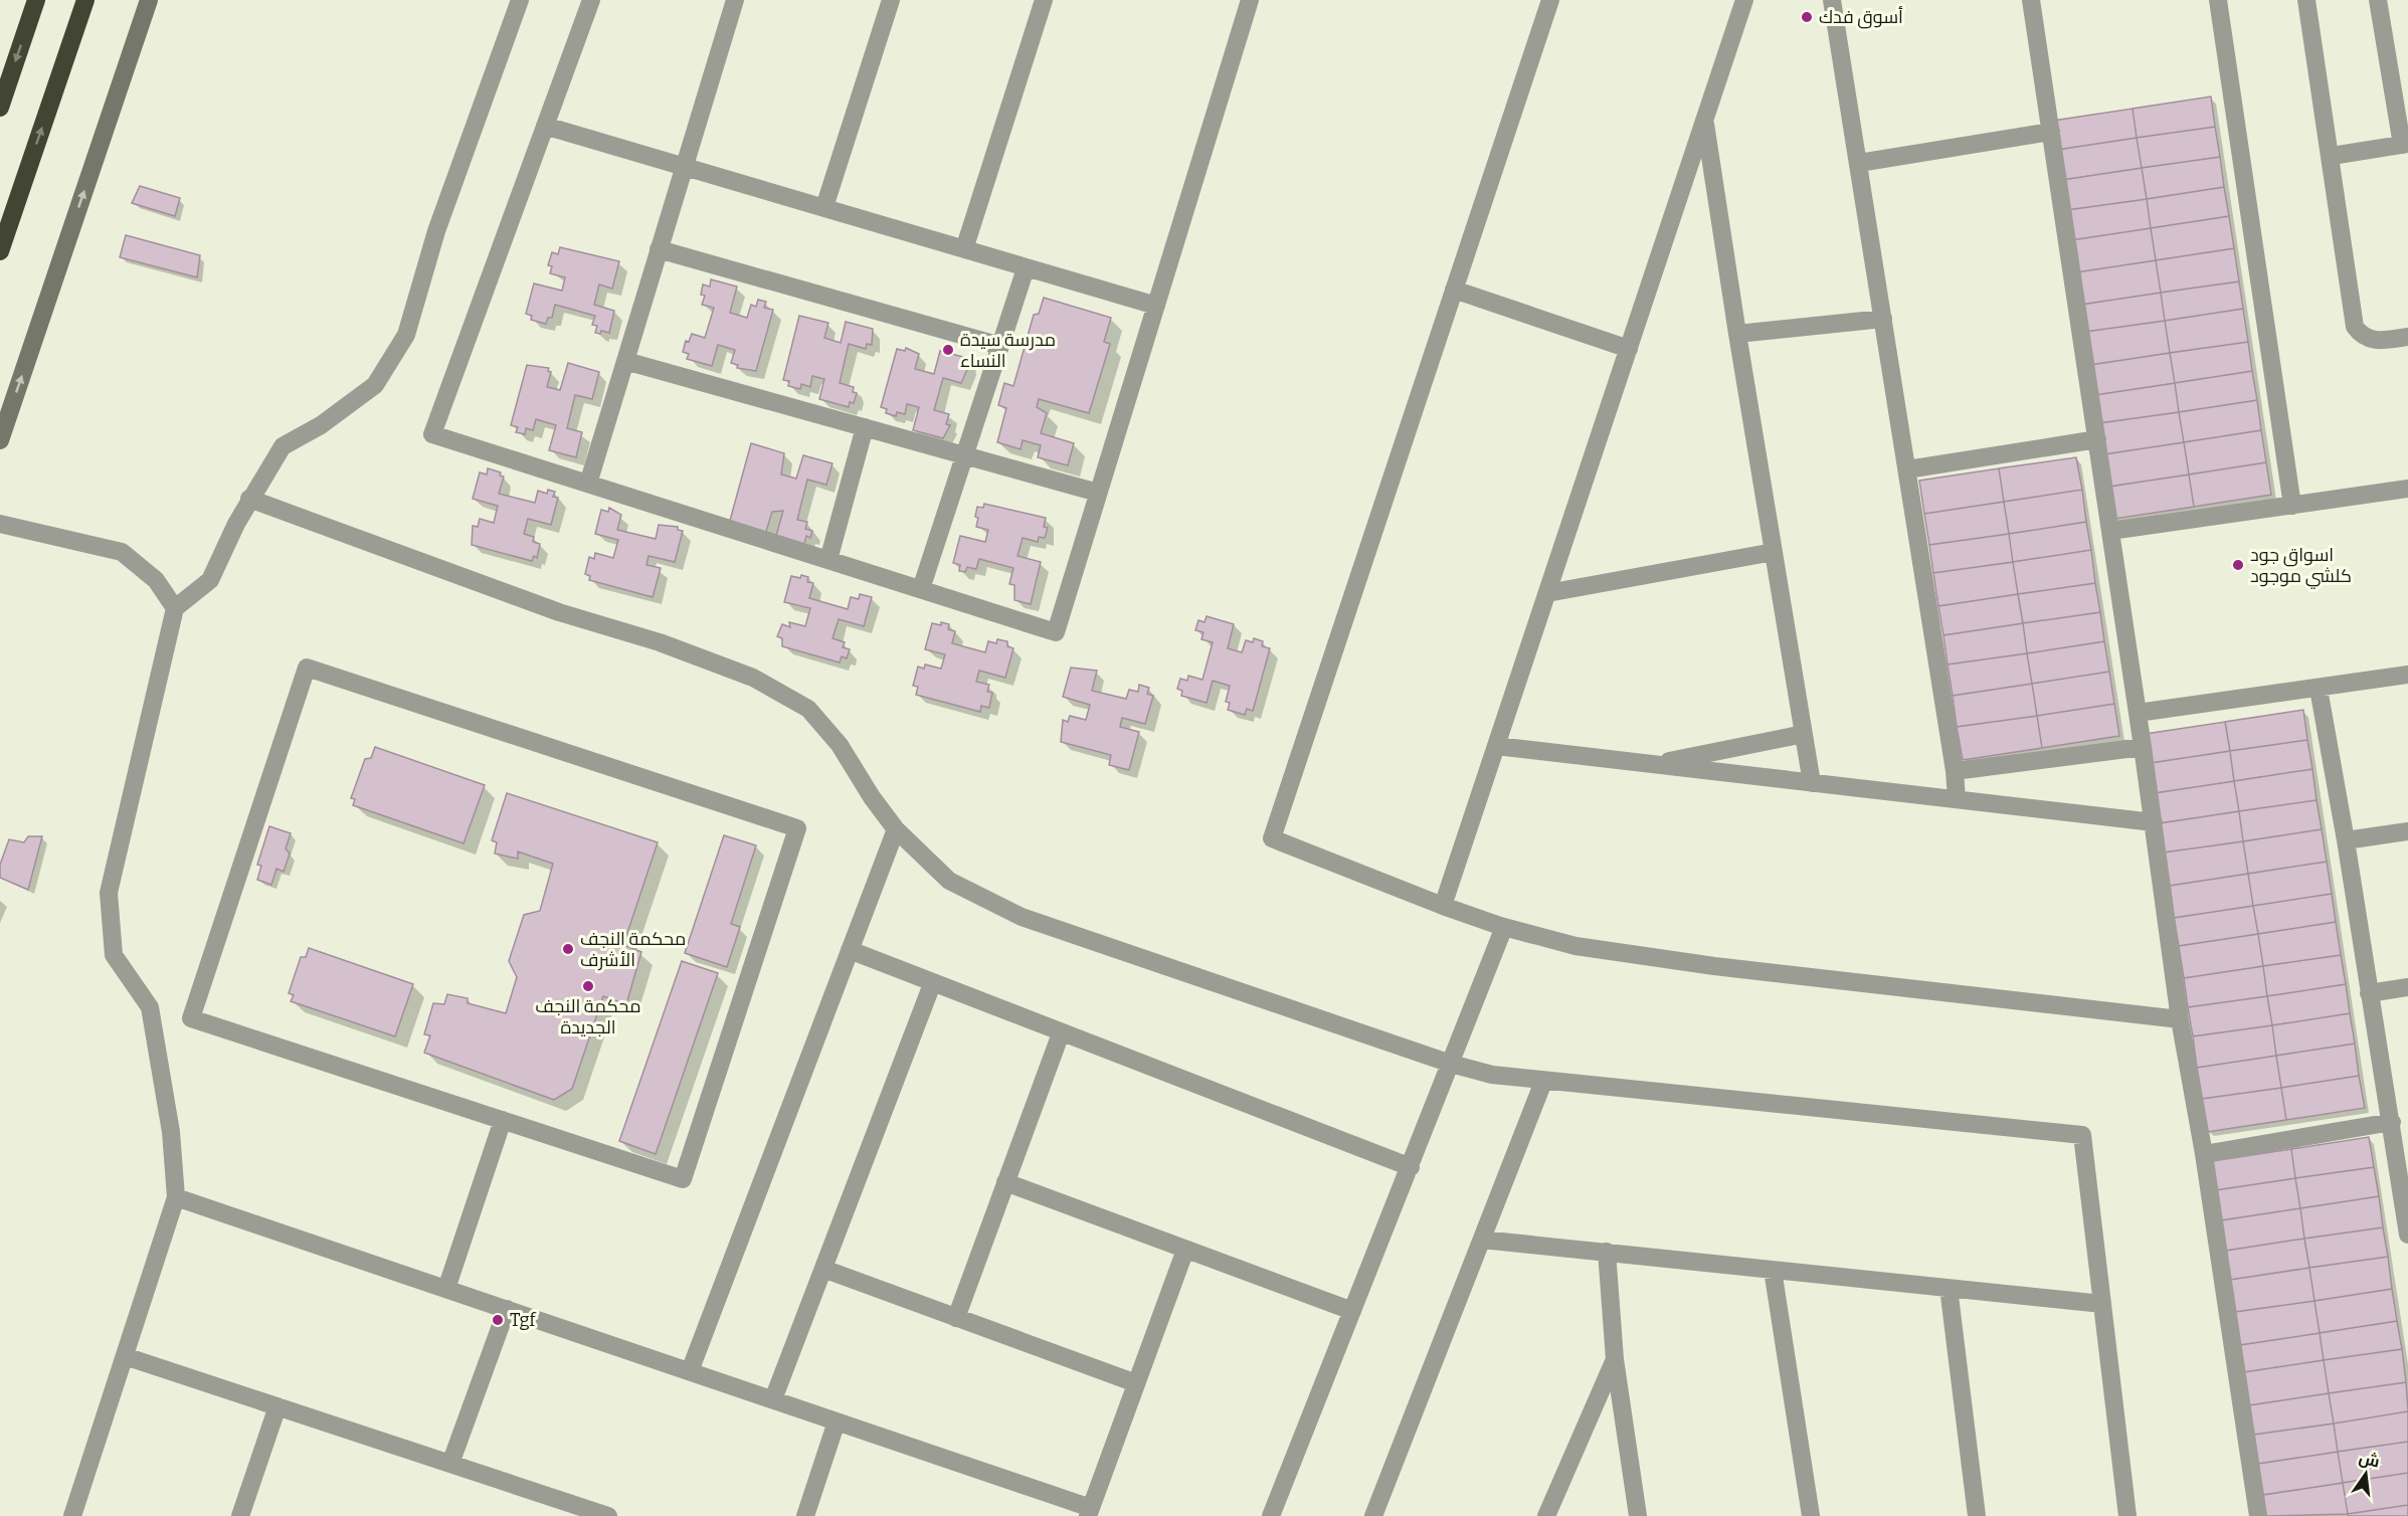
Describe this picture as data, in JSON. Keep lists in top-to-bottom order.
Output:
{
  "places": [
    "أسوق فدك",
    "مدرسة سيدة النساء",
    "اسواق جود كلشي موجود",
    "محكمة النجف الأشرف",
    "محكمة النجف الجديدة",
    "Tgf"
  ],
  "north": "top"
}
